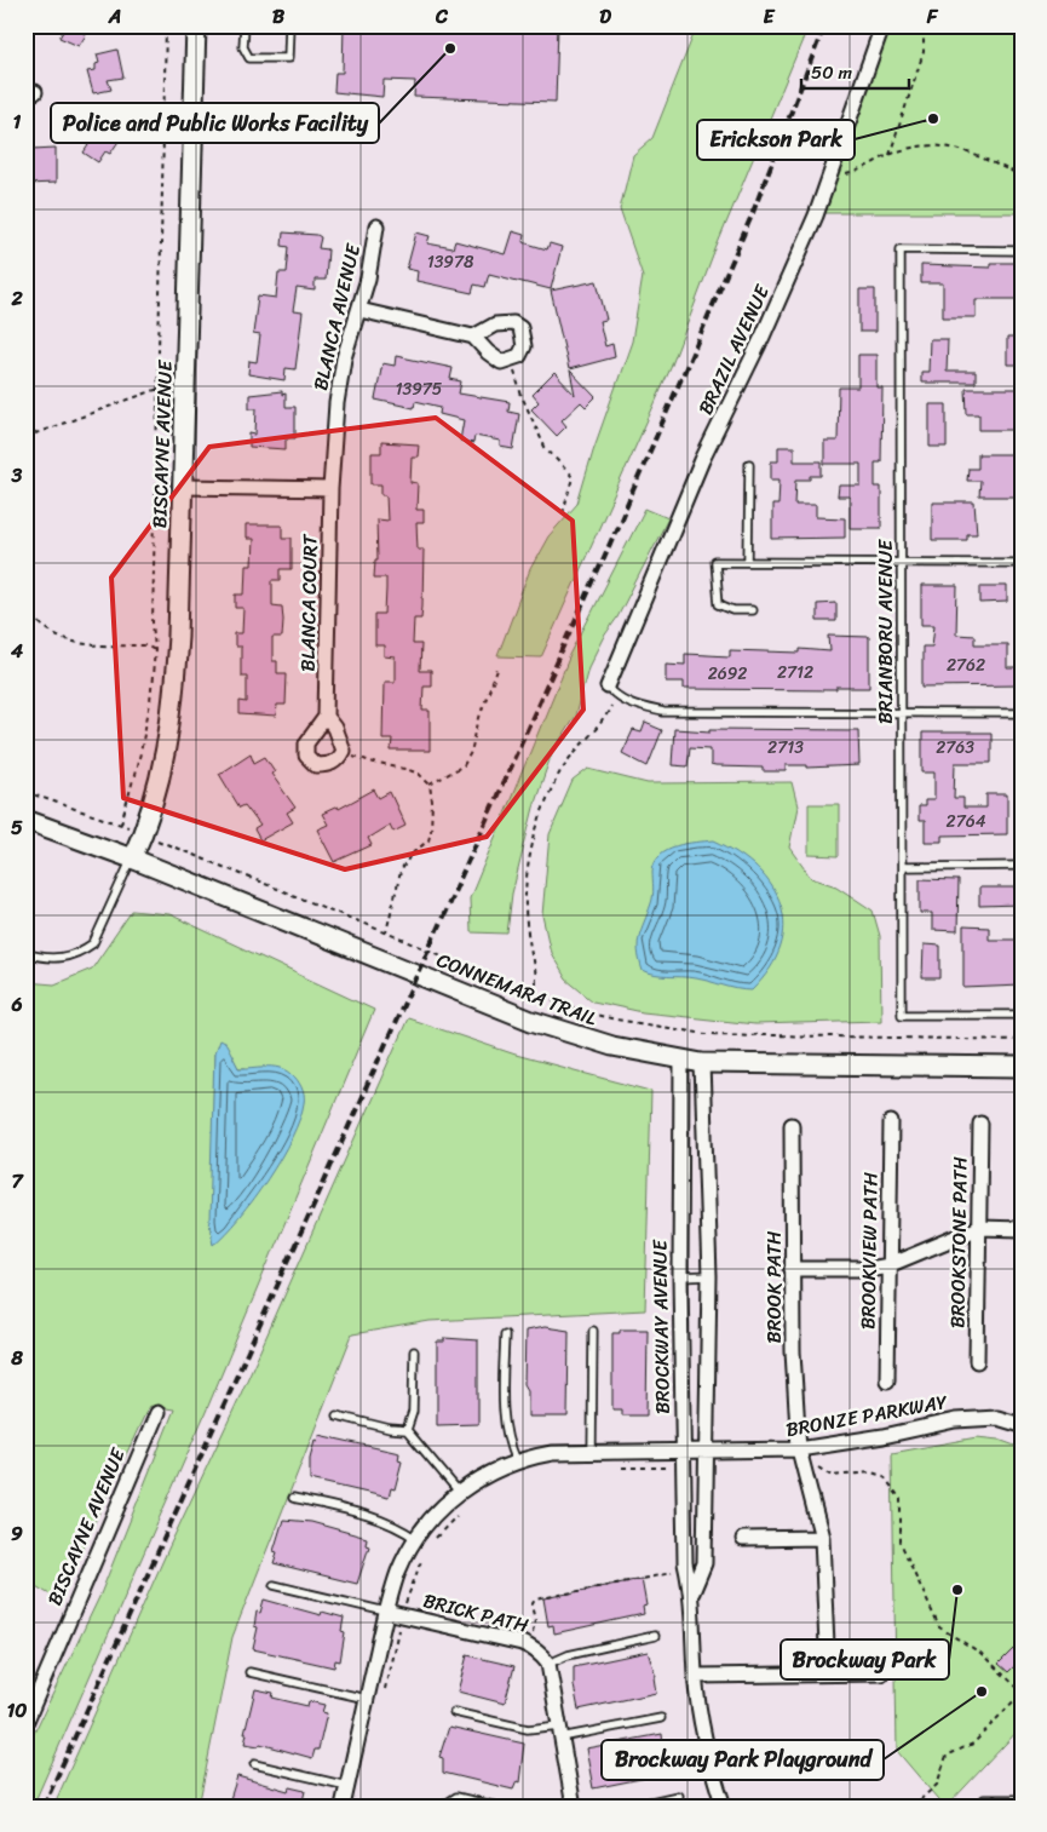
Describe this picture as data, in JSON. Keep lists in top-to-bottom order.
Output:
{
  "streets": {
    "street": [
      "BLANCA AVENUE",
      "BRAZIL AVENUE",
      "BISCAYNE AVENUE",
      "BLANCA COURT",
      "CONNEMARA TRAIL",
      "BROOKSTONE PATH",
      "BROOKVIEW PATH",
      "BROOK PATH",
      "BROCKWAY AVENUE",
      "BRONZE PARKWAY",
      "BRICK PATH"
    ],
    "lane": ["BRIANBORU AVENUE"]
  },
  "crossings": [
    ["BLANCA AVENUE", "BLANCA COURT"],
    ["BISCAYNE AVENUE", "CONNEMARA TRAIL"],
    ["CONNEMARA TRAIL", "BROCKWAY AVENUE"],
    ["BROOK PATH", "BRONZE PARKWAY"],
    ["BROCKWAY AVENUE", "BRONZE PARKWAY"],
    ["BRONZE PARKWAY", "BRICK PATH"]
  ],
  "places": [
    "Police and Public Works Facility",
    "Erickson Park",
    "Brockway Park",
    "Brockway Park Playground"
  ],
  "house_numbers": [
    "13978",
    "13975",
    "2762",
    "2712",
    "2692",
    "2713",
    "2763",
    "2764"
  ],
  "scale_bar": "50 m",
  "grid": {
    "columns": [
      "A",
      "B",
      "C",
      "D",
      "E",
      "F"
    ],
    "rows": [
      "1",
      "2",
      "3",
      "4",
      "5",
      "6",
      "7",
      "8",
      "9",
      "10"
    ]
  }
}
